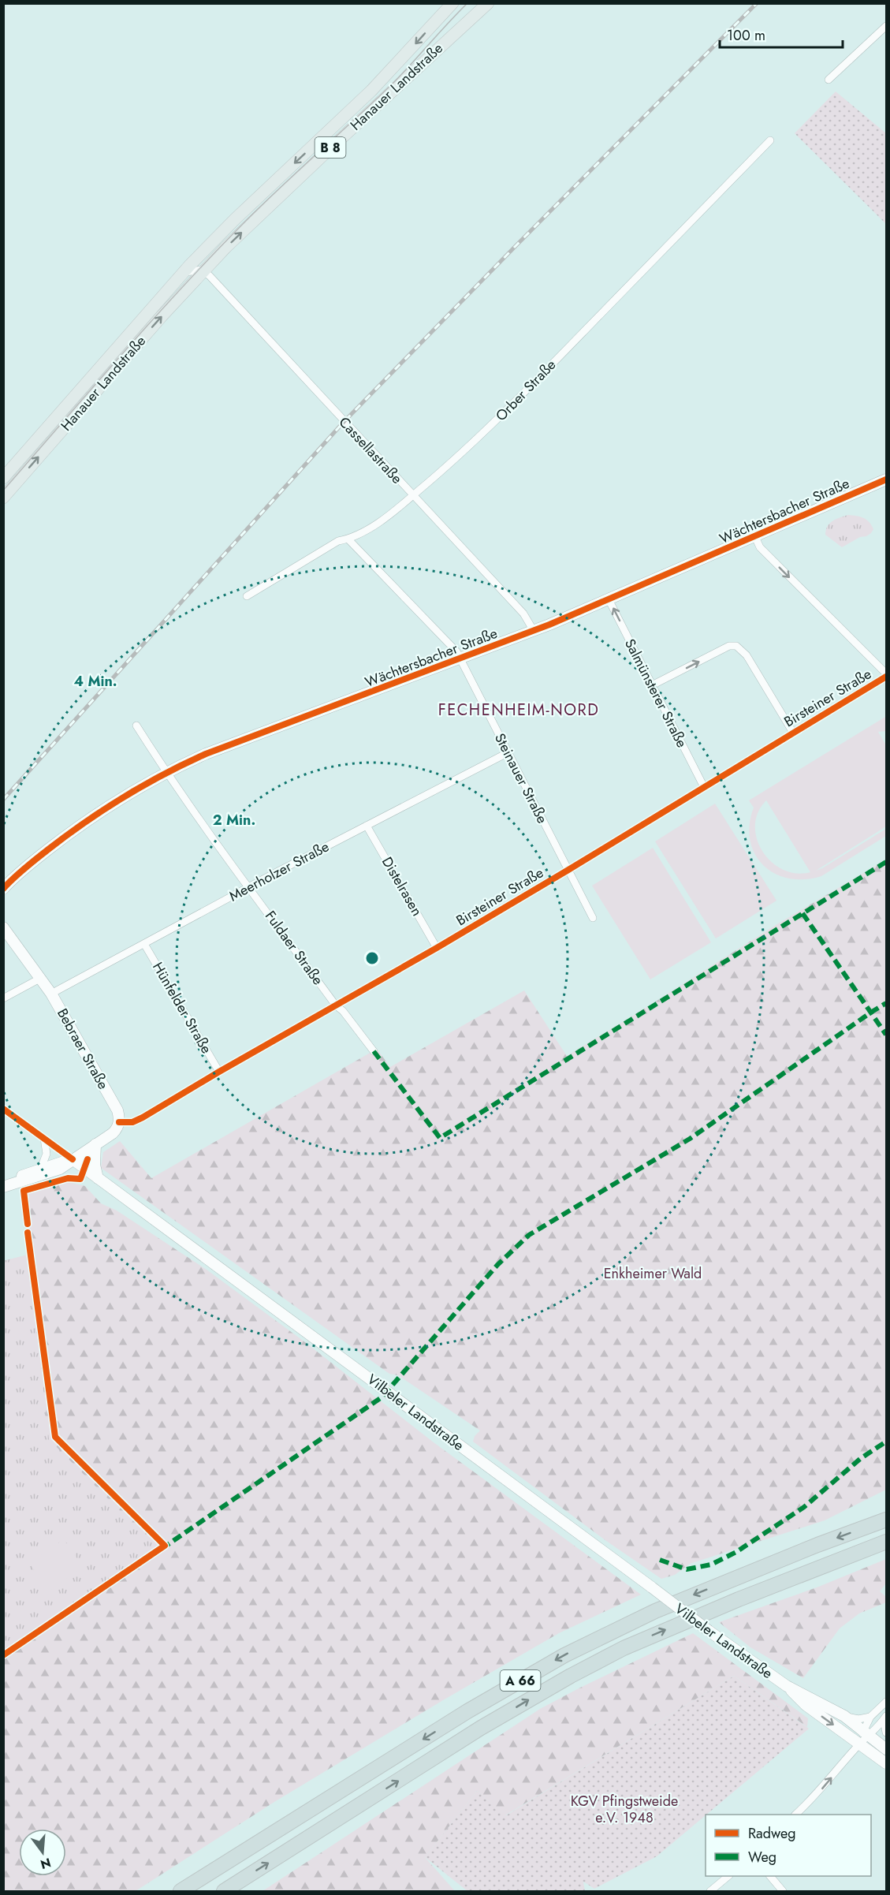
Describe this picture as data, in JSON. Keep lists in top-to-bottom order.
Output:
{
  "streets": {
    "highway": ["A 66"],
    "main road": [
      "Hanauer Landstraße",
      "B 8",
      "Wächtersbacher Straße",
      "Bebraer Straße",
      "Vilbeler Landstraße"
    ],
    "street": [
      "Orber Straße",
      "Cassellastraße",
      "Salmünsterer Straße",
      "Birsteiner Straße",
      "Steinauer Straße",
      "Meerholzer Straße",
      "Distelrasen",
      "Fuldaer Straße",
      "Hünfelder Straße"
    ]
  },
  "crossings": [
    ["Hanauer Landstraße", "Cassellastraße"],
    ["Orber Straße", "Cassellastraße"],
    ["Orber Straße", "Steinauer Straße"],
    ["Cassellastraße", "Wächtersbacher Straße"],
    ["Wächtersbacher Straße", "Salmünsterer Straße"],
    ["Wächtersbacher Straße", "Steinauer Straße"],
    ["Wächtersbacher Straße", "Fuldaer Straße"],
    ["Salmünsterer Straße", "Birsteiner Straße"],
    ["Birsteiner Straße", "Steinauer Straße"],
    ["Birsteiner Straße", "Distelrasen"],
    ["Birsteiner Straße", "Fuldaer Straße"],
    ["Birsteiner Straße", "Hünfelder Straße"],
    ["Birsteiner Straße", "Bebraer Straße"],
    ["Steinauer Straße", "Meerholzer Straße"],
    ["Meerholzer Straße", "Distelrasen"],
    ["Meerholzer Straße", "Fuldaer Straße"],
    ["Meerholzer Straße", "Hünfelder Straße"],
    ["Meerholzer Straße", "Bebraer Straße"]
  ],
  "one_way": ["Salmünsterer Straße"],
  "districts": ["FECHENHEIM-NORD"],
  "parks": ["Enkheimer Wald", "KGV Pfingstweide e.V. 1948"],
  "legend": ["Radweg", "Weg"],
  "scale_bar": "100 m",
  "north": "bottom",
  "rings": ["4 Min.", "2 Min."]
}
